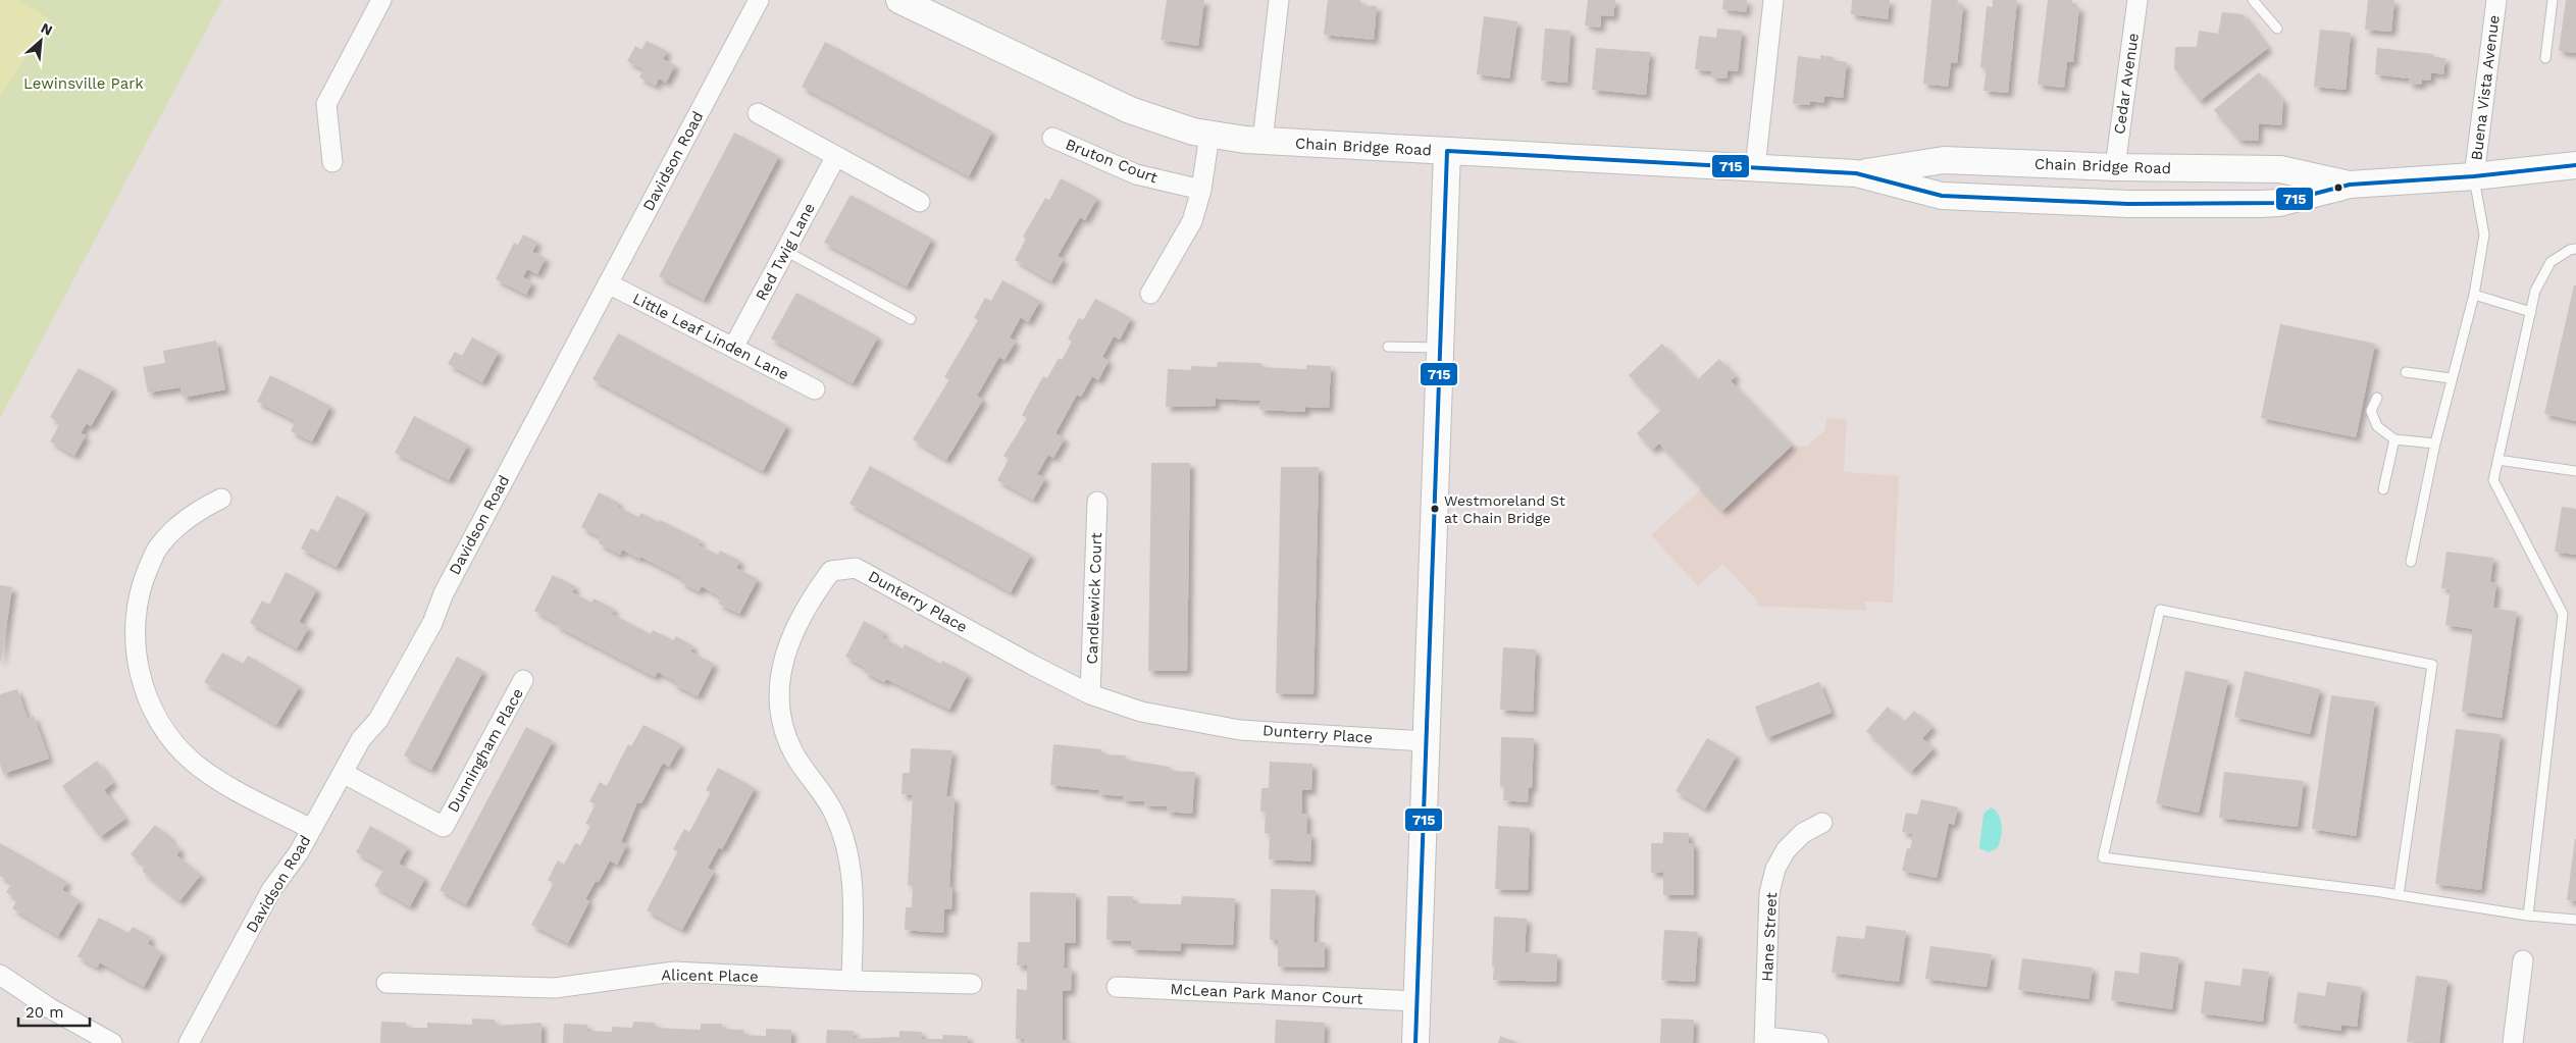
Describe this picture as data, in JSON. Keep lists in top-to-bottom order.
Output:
{
  "streets": {
    "main road": ["Chain Bridge Road"],
    "street": [
      "Cedar Avenue",
      "Buena Vista Avenue",
      "Davidson Road",
      "Bruton Court",
      "Red Twig Lane",
      "Little Leaf Linden Lane",
      "Candlewick Court",
      "Dunterry Place",
      "Dunningham Place",
      "Hane Street",
      "Alicent Place",
      "McLean Park Manor Court"
    ]
  },
  "crossings": [
    ["Cedar Avenue", "Chain Bridge Road"],
    ["Buena Vista Avenue", "Chain Bridge Road"],
    ["Davidson Road", "Little Leaf Linden Lane"],
    ["Davidson Road", "Dunningham Place"],
    ["Red Twig Lane", "Little Leaf Linden Lane"],
    ["Candlewick Court", "Dunterry Place"],
    ["Dunterry Place", "Alicent Place"]
  ],
  "parks": ["Lewinsville Park"],
  "places": ["Westmoreland St at Chain Bridge"],
  "lines": ["transit line 715"],
  "scale_bar": "20 m",
  "north": "top right"
}
